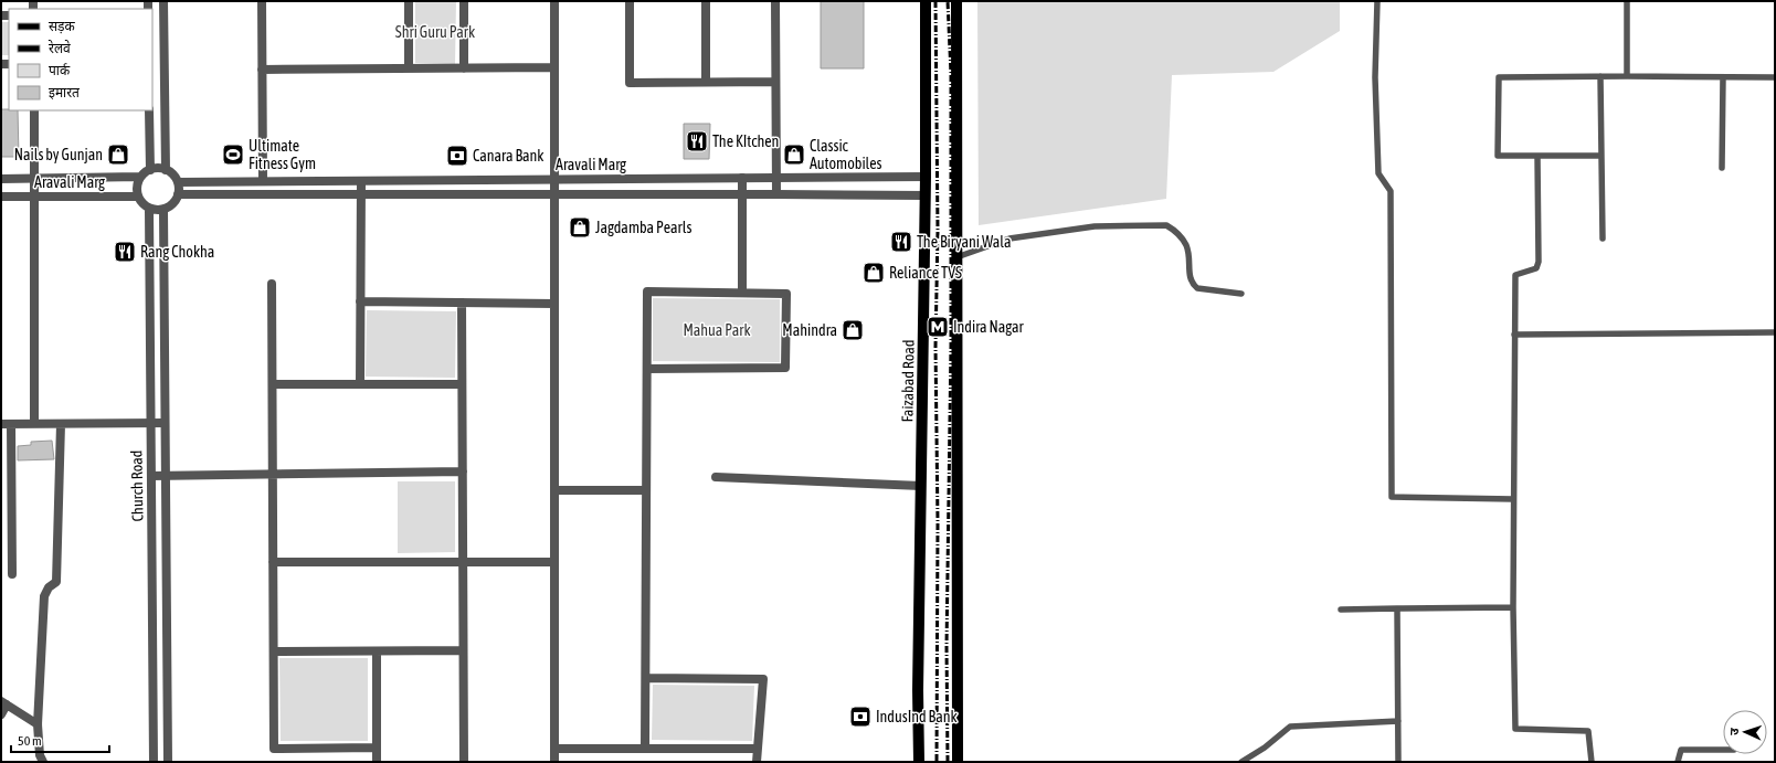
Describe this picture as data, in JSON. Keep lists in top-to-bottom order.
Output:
{
  "streets": {
    "main road": ["Faizabad Road"],
    "street": ["Aravali Marg", "Church Road"]
  },
  "crossings": [
    ["Aravali Marg", "Faizabad Road"],
    ["Aravali Marg", "Church Road"]
  ],
  "parks": ["Shri Guru Park", "Mahua Park"],
  "places": {
    "restaurant": ["The KItchen", "The Biryani Wala", "Rang Chokha"],
    "shop": [
      "Nails by Gunjan",
      "Classic Automobiles",
      "Jagdamba Pearls",
      "Reliance TVS",
      "Mahindra"
    ],
    "sports": ["Ultimate Fitness Gym"],
    "bank": ["Canara Bank", "IndusInd Bank"],
    "metro station": ["Indira Nagar"]
  },
  "legend": [
    "सड़क",
    "रेलवे",
    "पार्क",
    "इमारत"
  ],
  "scale_bar": "50 m",
  "north": "left"
}
